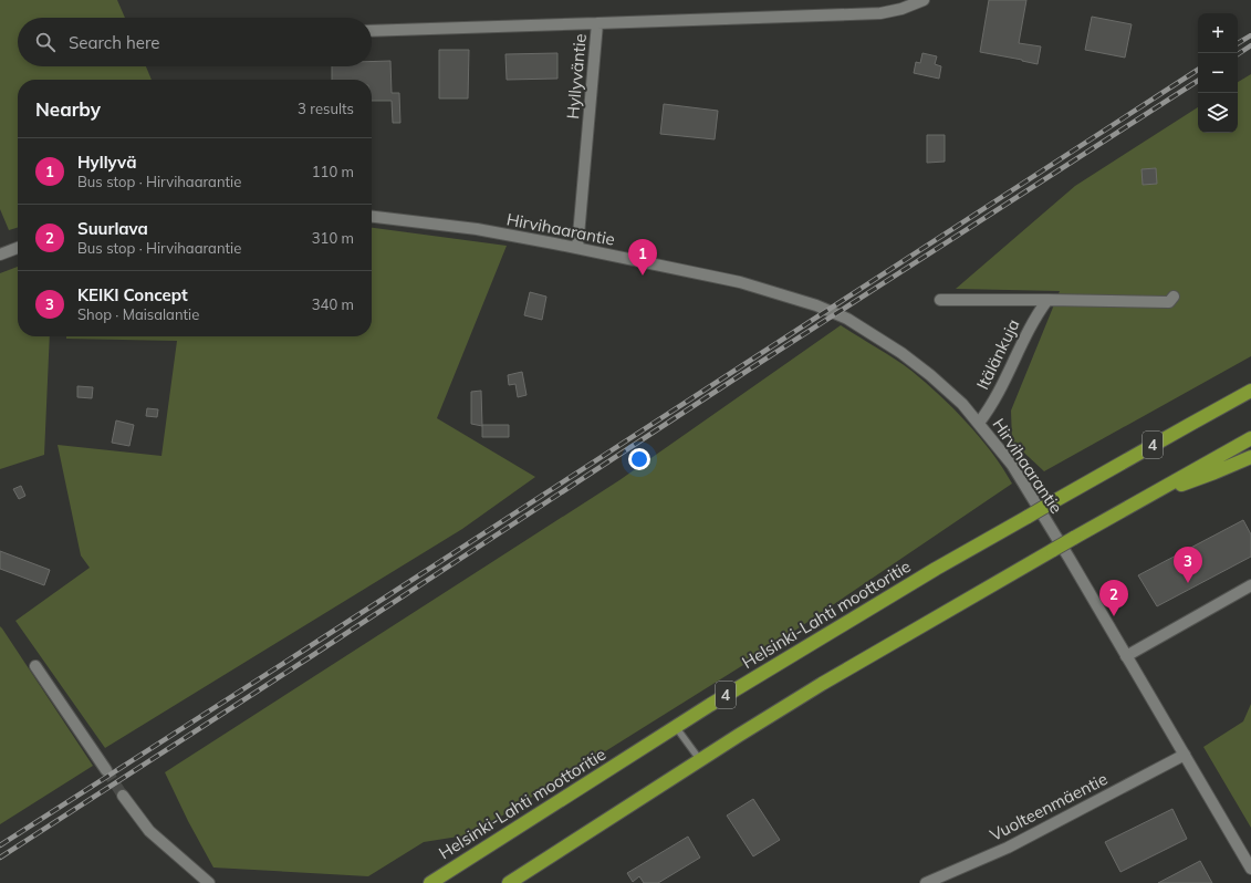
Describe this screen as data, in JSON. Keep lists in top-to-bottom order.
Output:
{
  "streets": {
    "highway": ["4", "Helsinki-Lahti moottoritie"],
    "street": [
      "Hyllyväntie",
      "Hirvihaarantie",
      "Itälänkuja",
      "Vuolteenmäentie"
    ]
  },
  "crossings": [
    ["Hyllyväntie", "Hirvihaarantie"],
    ["Hirvihaarantie", "Itälänkuja"],
    ["Hirvihaarantie", "Vuolteenmäentie"]
  ],
  "page": {
    "map_buttons": ["+", "−"],
    "search": "Search here",
    "heading": ["Nearby", "3 results"],
    "list": [
      {
        "mark": "1",
        "name": "Hyllyvä",
        "note": "Bus stop · Hirvihaarantie",
        "value": "110 m"
      },
      {
        "mark": "2",
        "name": "Suurlava",
        "note": "Bus stop · Hirvihaarantie",
        "value": "310 m"
      },
      {
        "mark": "3",
        "name": "KEIKI Concept",
        "note": "Shop · Maisalantie",
        "value": "340 m"
      }
    ],
    "pins": ["1", "3", "2"]
  }
}
